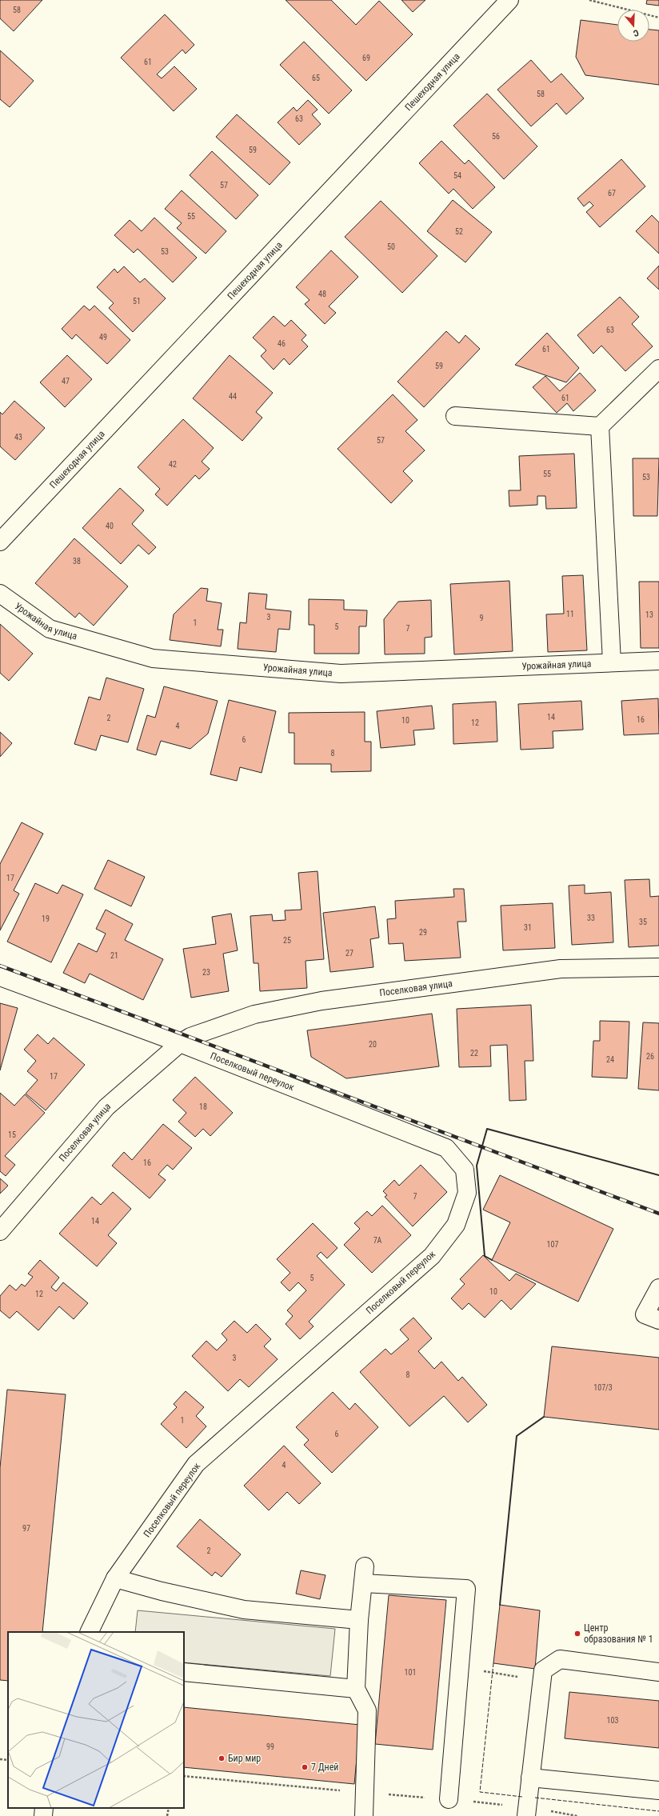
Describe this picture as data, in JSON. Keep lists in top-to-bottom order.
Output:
{
  "streets": {
    "street": [
      "Пешеходная улица",
      "Урожайная улица",
      "Поселковая улица",
      "Поселковый переулок"
    ]
  },
  "crossings": [
    ["Поселковая улица", "Поселковый переулок"]
  ],
  "places": ["Центр образования № 1", "Бир мир", "7 Дней"],
  "house_numbers": [
    "58",
    "69",
    "61",
    "65",
    "58",
    "63",
    "56",
    "59",
    "54",
    "57",
    "67",
    "55",
    "52",
    "50",
    "53",
    "48",
    "51",
    "63",
    "49",
    "46",
    "61",
    "59",
    "47",
    "44",
    "61",
    "43",
    "57",
    "42",
    "55",
    "53",
    "40",
    "38",
    "11",
    "13",
    "3",
    "9",
    "1",
    "5",
    "7",
    "14",
    "2",
    "16",
    "10",
    "12",
    "4",
    "6",
    "8",
    "17",
    "33",
    "19",
    "35",
    "31",
    "29",
    "25",
    "27",
    "21",
    "23",
    "20",
    "22",
    "26",
    "24",
    "17",
    "18",
    "15",
    "16",
    "7",
    "14",
    "7А",
    "107",
    "5",
    "10",
    "12",
    "3",
    "8",
    "107/3",
    "1",
    "6",
    "4",
    "97",
    "2",
    "101",
    "103",
    "99"
  ],
  "north": "bottom"
}
